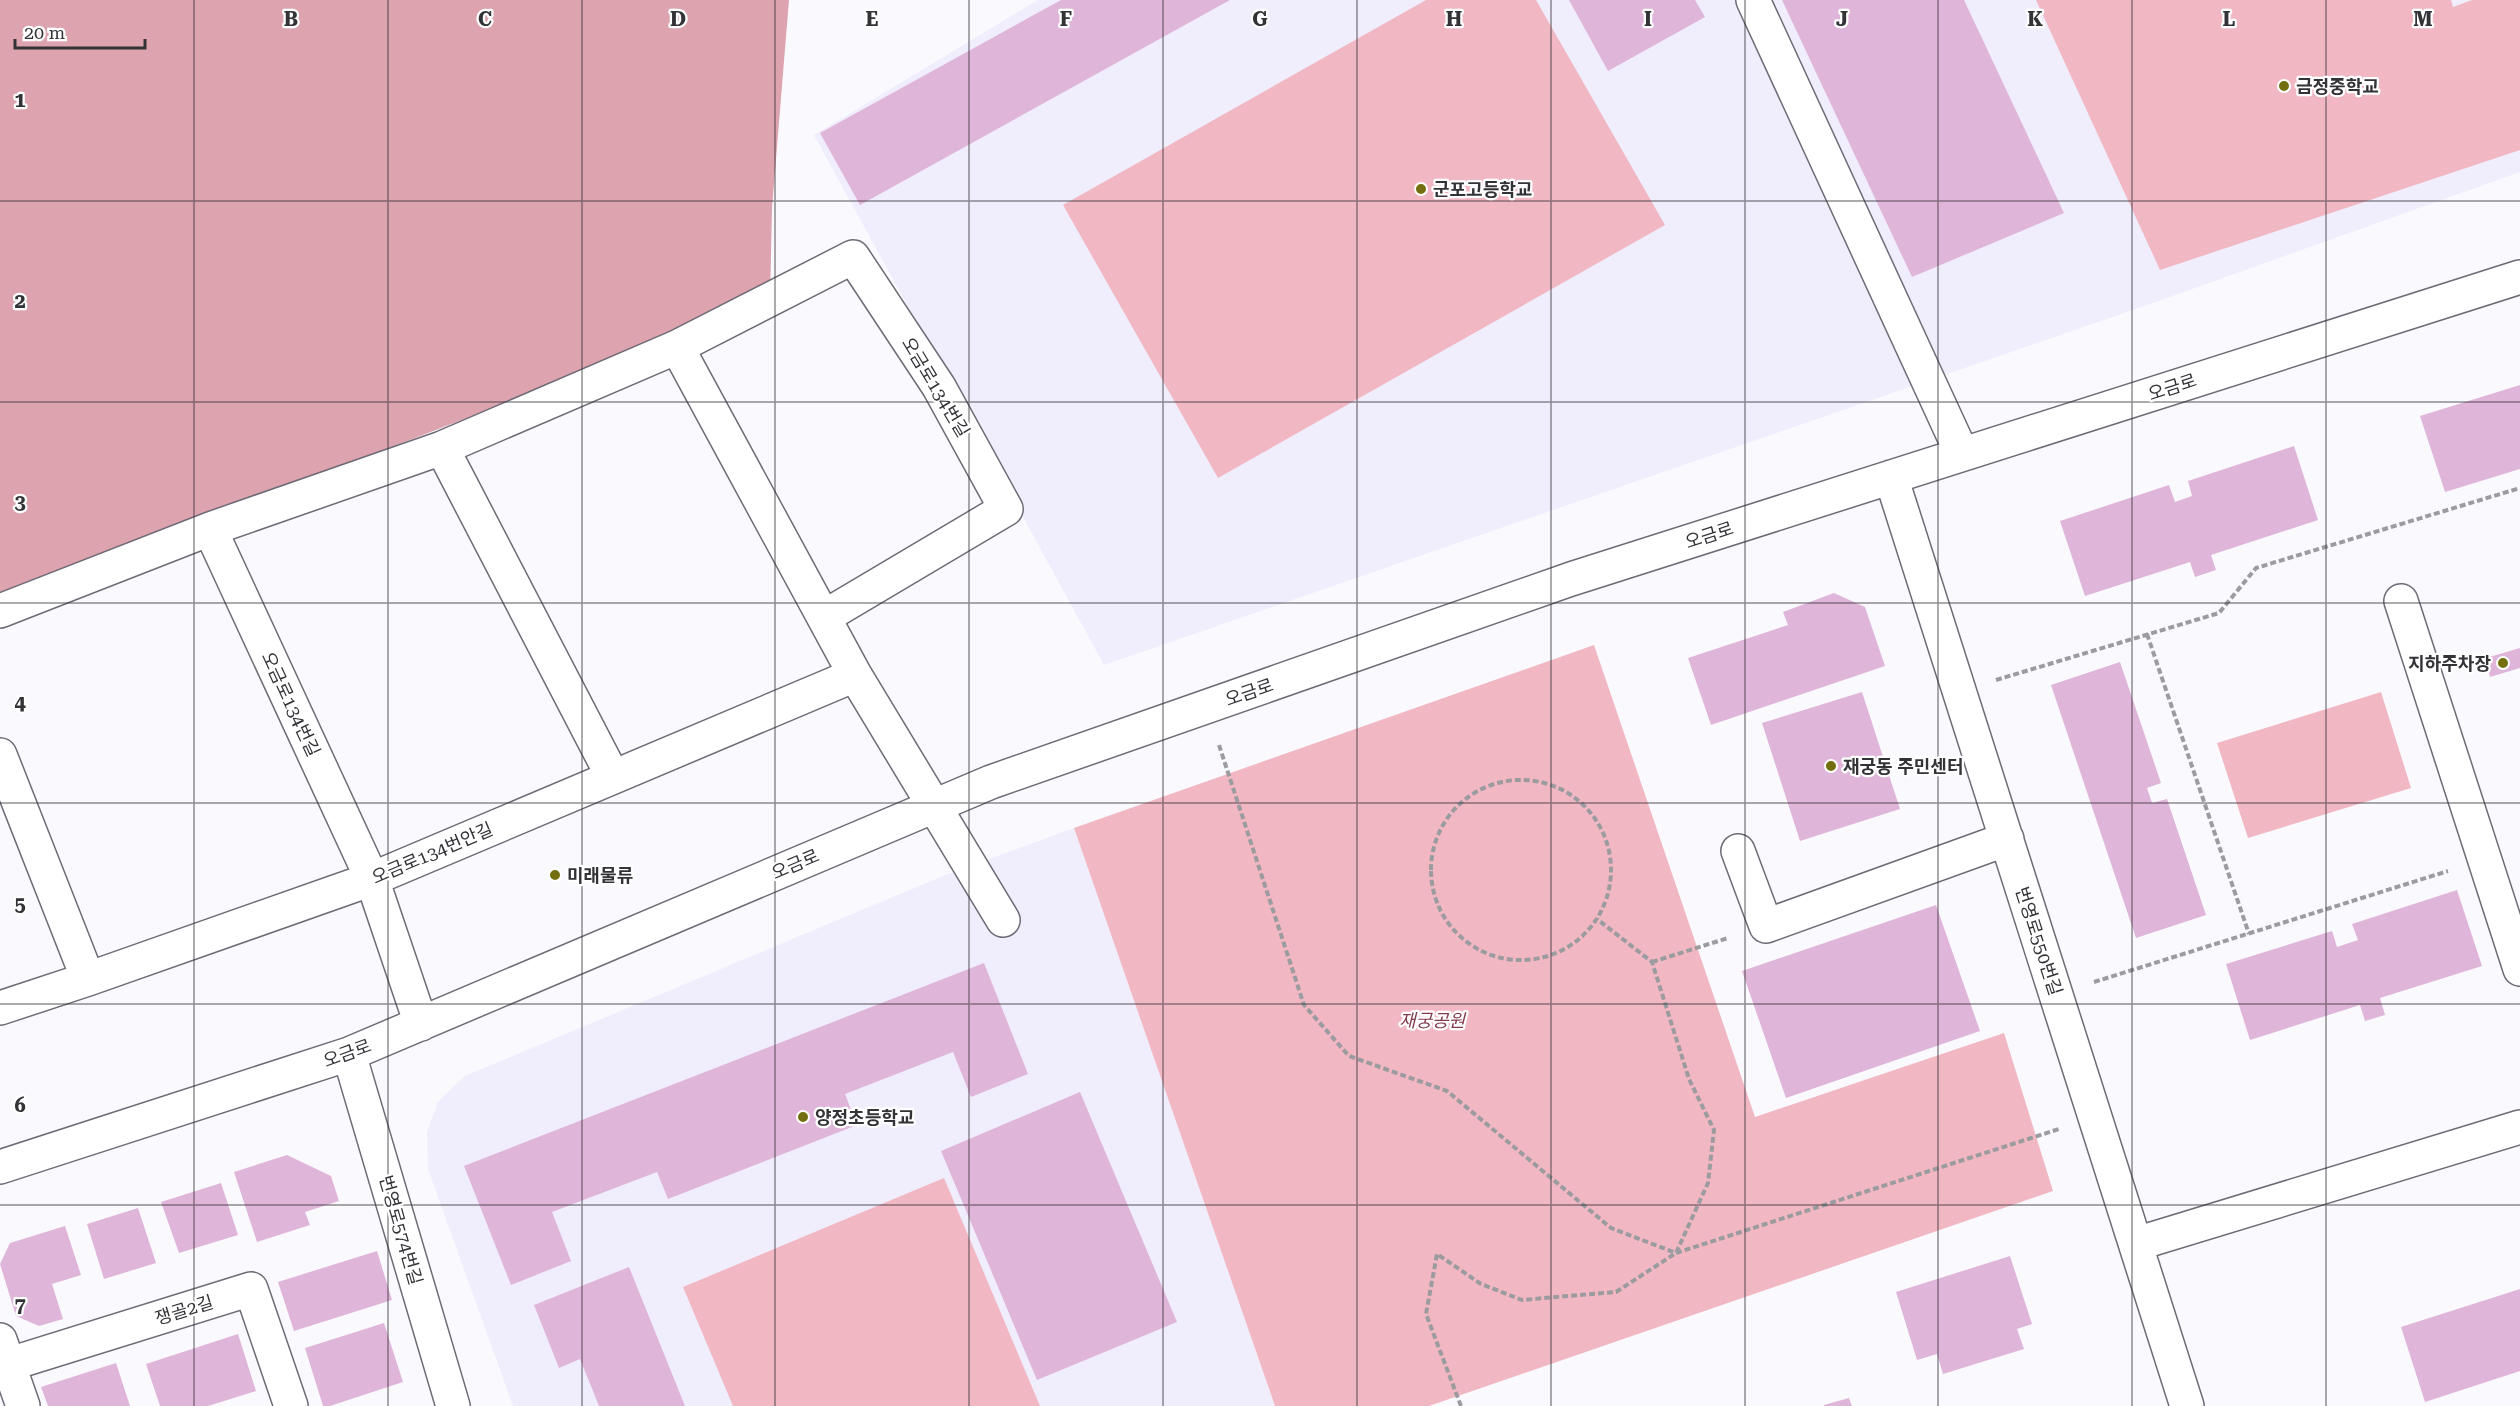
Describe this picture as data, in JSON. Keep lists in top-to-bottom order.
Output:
{
  "streets": {
    "street": [
      "오금로134번길",
      "오금로",
      "오금로134번안길",
      "번영로550번길",
      "번영로574번길",
      "쟁골2길"
    ]
  },
  "crossings": [
    ["오금로134번길", "오금로"],
    ["오금로134번길", "오금로134번안길"],
    ["오금로", "번영로550번길"],
    ["오금로", "번영로574번길"]
  ],
  "parks": ["재궁공원"],
  "places": [
    "금정중학교",
    "군포고등학교",
    "지하주차장",
    "재궁동 주민센터",
    "미래물류",
    "양정초등학교"
  ],
  "scale_bar": "20 m",
  "grid": {
    "columns": [
      "B",
      "C",
      "D",
      "E",
      "F",
      "G",
      "H",
      "I",
      "J",
      "K",
      "L",
      "M"
    ],
    "rows": [
      "1",
      "2",
      "3",
      "4",
      "5",
      "6",
      "7"
    ]
  }
}
